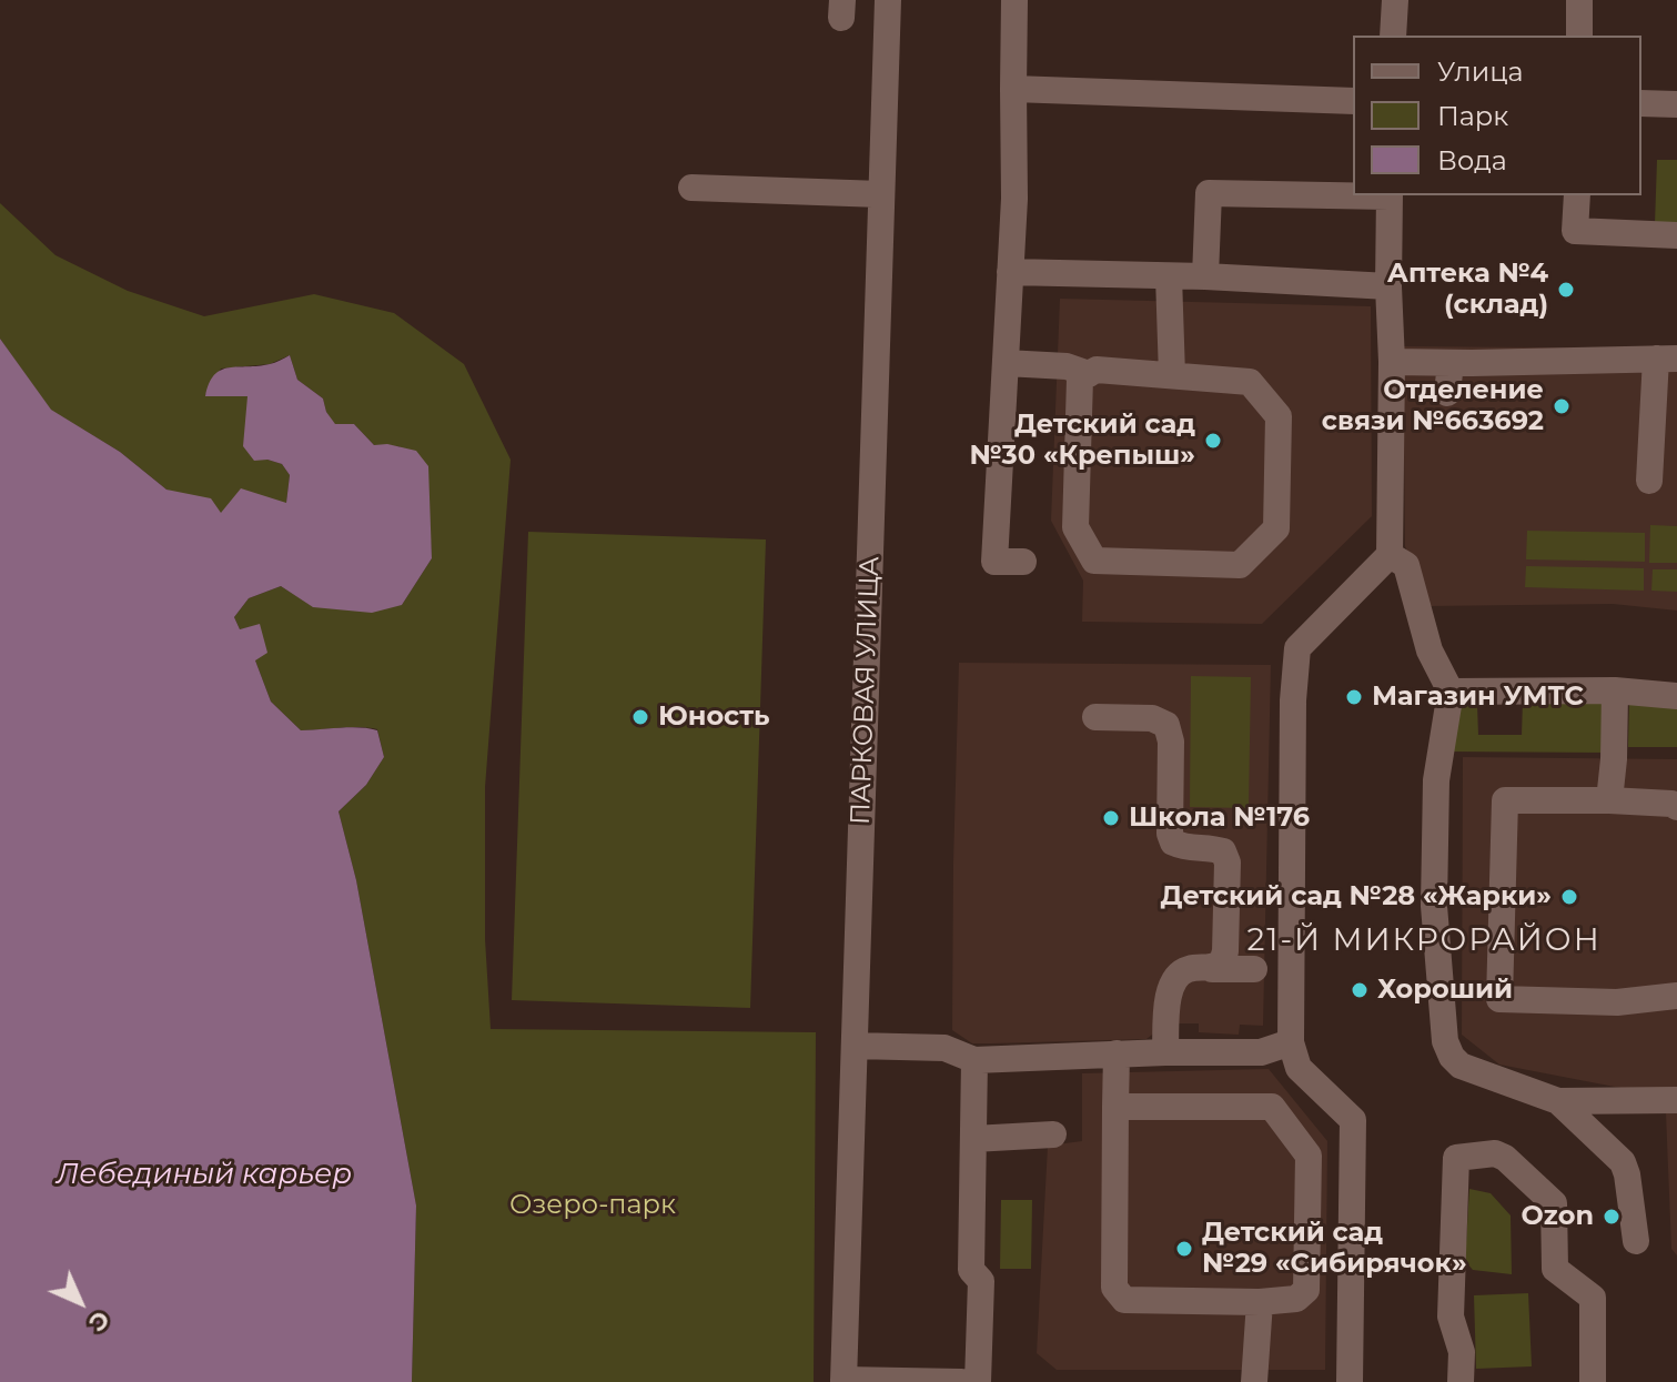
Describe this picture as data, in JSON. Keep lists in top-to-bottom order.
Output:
{
  "streets": {
    "street": ["ПАРКОВАЯ УЛИЦА"]
  },
  "districts": ["21-Й МИКРОРАЙОН"],
  "water": ["Лебединый карьер"],
  "parks": ["Озеро-парк"],
  "places": [
    "Аптека №4 (склад)",
    "Отделение связи №663692",
    "Детский сад №30 «Крепыш»",
    "Магазин УМТС",
    "Юность",
    "Школа №176",
    "Детский сад №28 «Жарки»",
    "Хороший",
    "Ozon",
    "Детский сад №29 «Сибирячок»"
  ],
  "legend": ["Улица", "Парк", "Вода"],
  "north": "bottom right"
}
